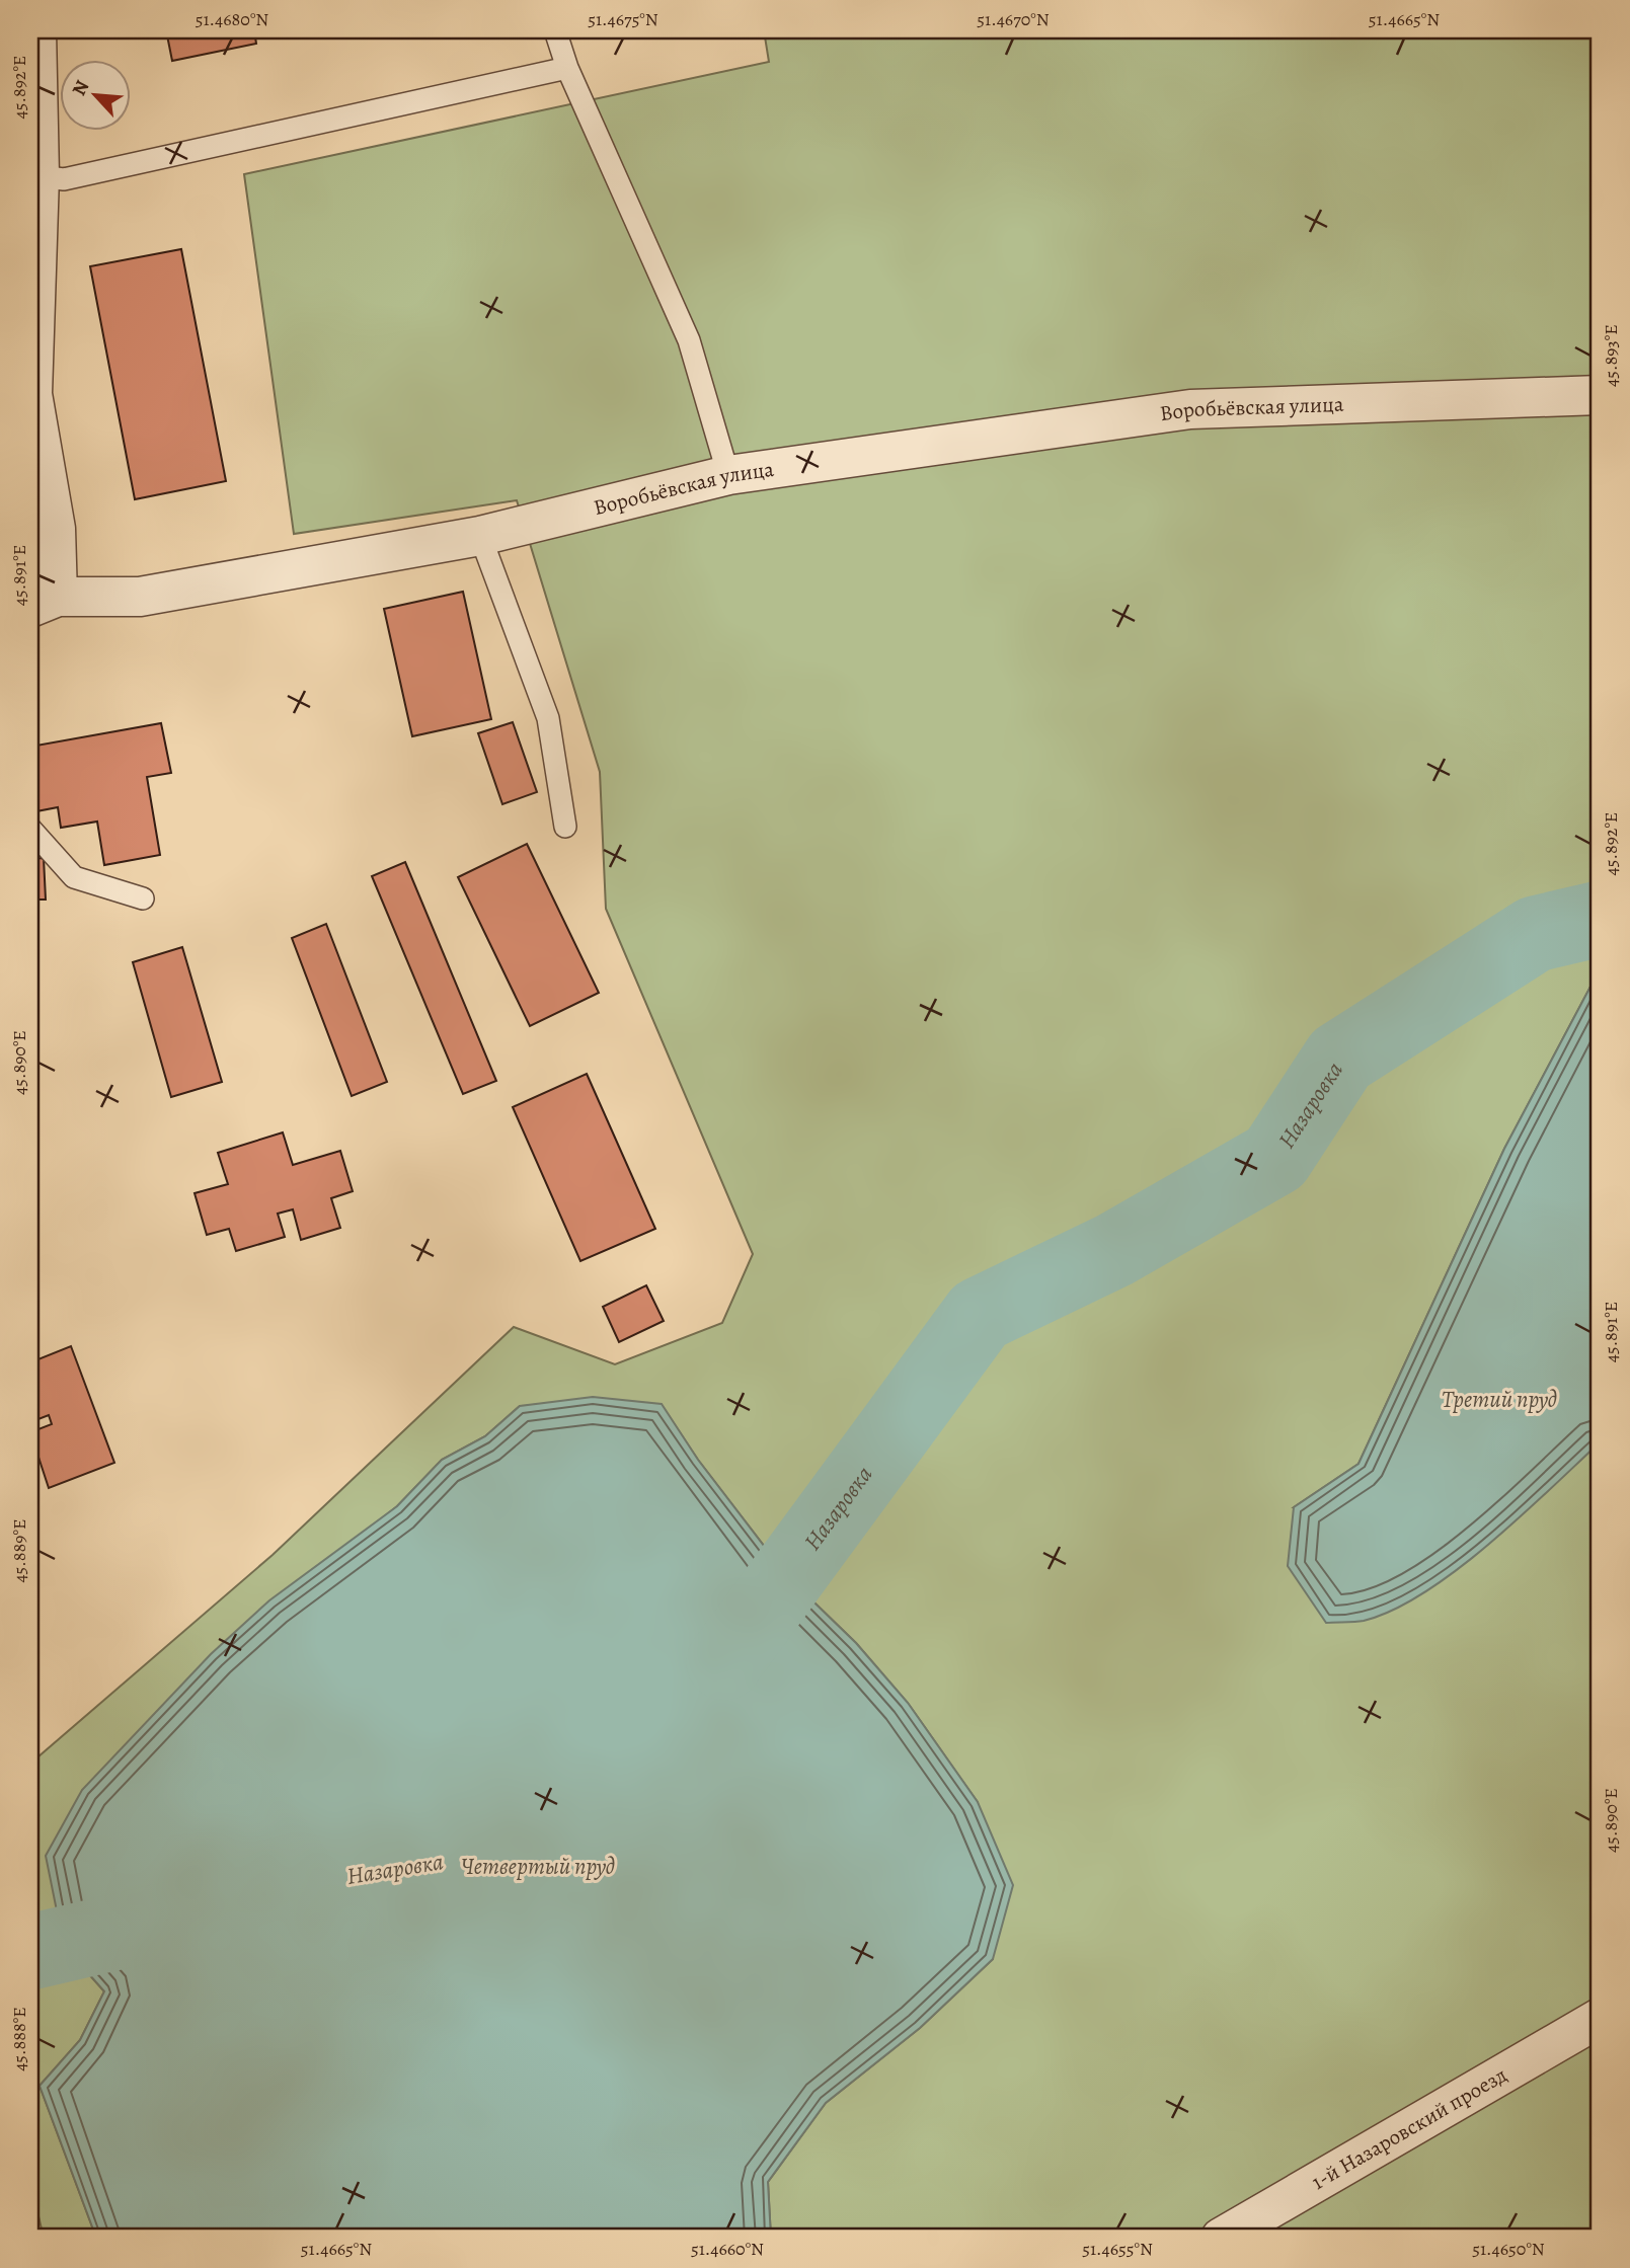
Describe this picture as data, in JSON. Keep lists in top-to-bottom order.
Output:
{
  "streets": {
    "street": ["Воробьёвская улица", "1-й Назаровский проезд"]
  },
  "water": ["Назаровка", "Третий пруд", "Четвертый пруд"],
  "north": "top left",
  "coordinates": [
    "51.4680°N",
    "51.4675°N",
    "51.4670°N",
    "51.4665°N",
    "45.892°E",
    "45.893°E",
    "45.891°E",
    "45.890°E",
    "45.889°E",
    "45.888°E",
    "51.4660°N",
    "51.4655°N",
    "51.4650°N"
  ]
}
